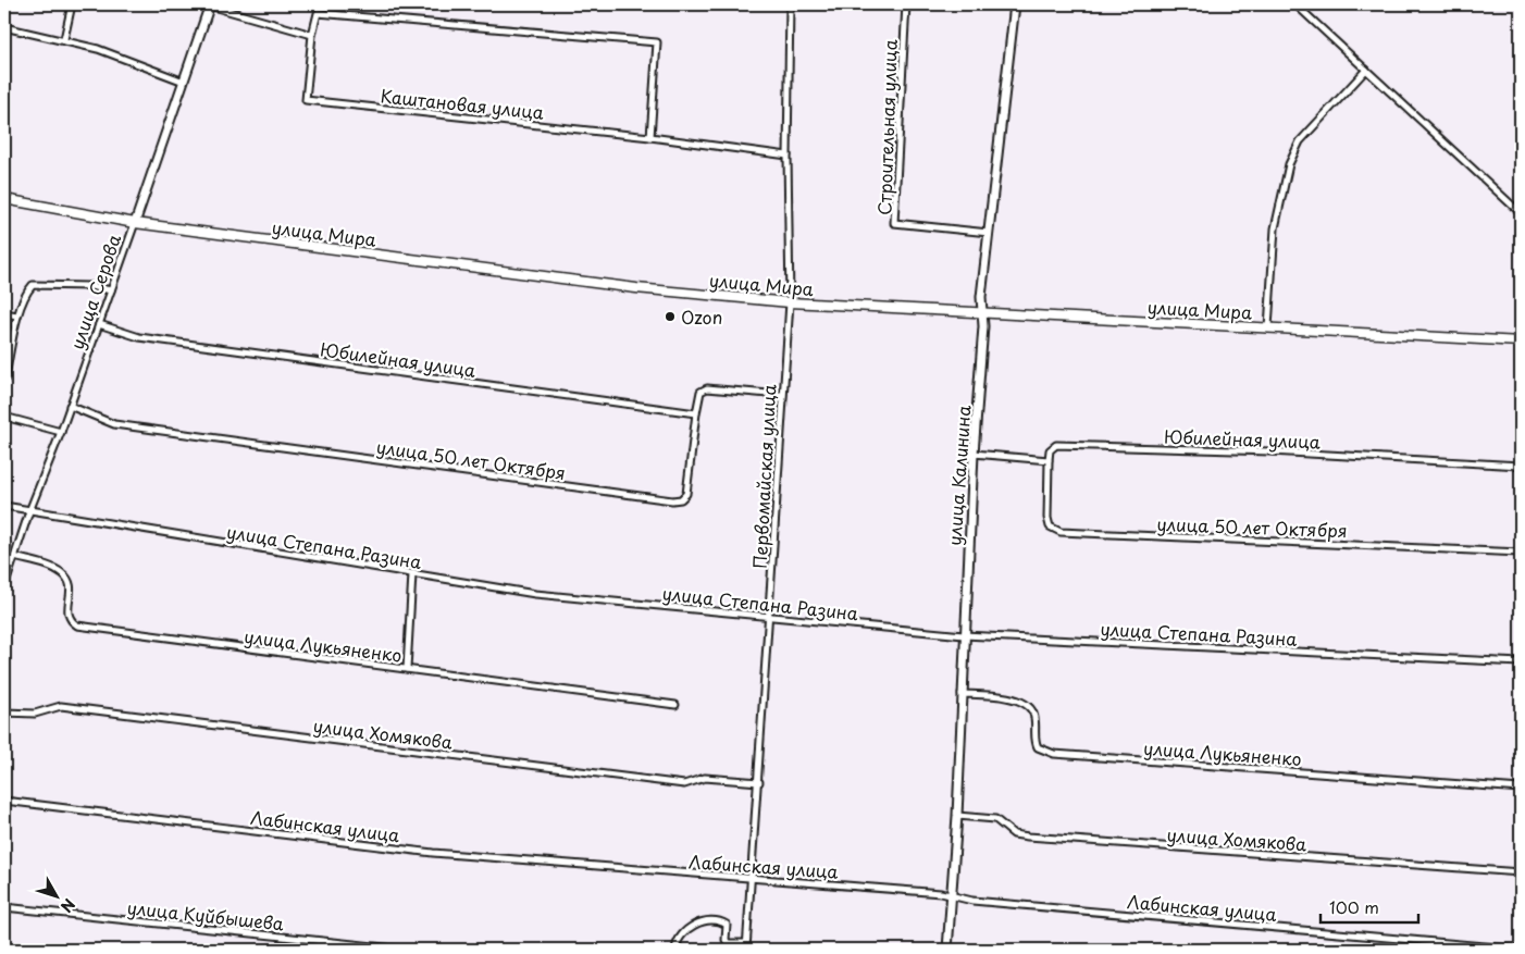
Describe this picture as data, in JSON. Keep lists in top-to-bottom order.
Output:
{
  "streets": {
    "main road": ["улица Мира"],
    "street": [
      "Каштановая улица",
      "Строительная улица",
      "улица Серова",
      "Юбилейная улица",
      "улица 50 лет Октября",
      "улица Калинина",
      "Первомайская улица",
      "улица Степана Разина",
      "улица Лукьяненко",
      "улица Хомякова",
      "Лабинская улица",
      "улица Куйбышева"
    ]
  },
  "crossings": [
    ["Каштановая улица", "Первомайская улица"],
    ["Строительная улица", "улица Калинина"],
    ["улица Мира", "улица Серова"],
    ["улица Мира", "улица Калинина"],
    ["улица Мира", "Первомайская улица"],
    ["улица Серова", "Юбилейная улица"],
    ["улица Серова", "улица 50 лет Октября"],
    ["улица Серова", "улица Степана Разина"],
    ["улица Серова", "улица Лукьяненко"],
    ["Юбилейная улица", "улица 50 лет Октября"],
    ["улица 50 лет Октября", "Первомайская улица"],
    ["улица Калинина", "улица Степана Разина"],
    ["улица Калинина", "улица Лукьяненко"],
    ["улица Калинина", "улица Хомякова"],
    ["улица Калинина", "Лабинская улица"],
    ["Первомайская улица", "улица Степана Разина"],
    ["Первомайская улица", "улица Хомякова"],
    ["Первомайская улица", "Лабинская улица"]
  ],
  "places": ["Ozon"],
  "scale_bar": "100 m",
  "north": "bottom right"
}
